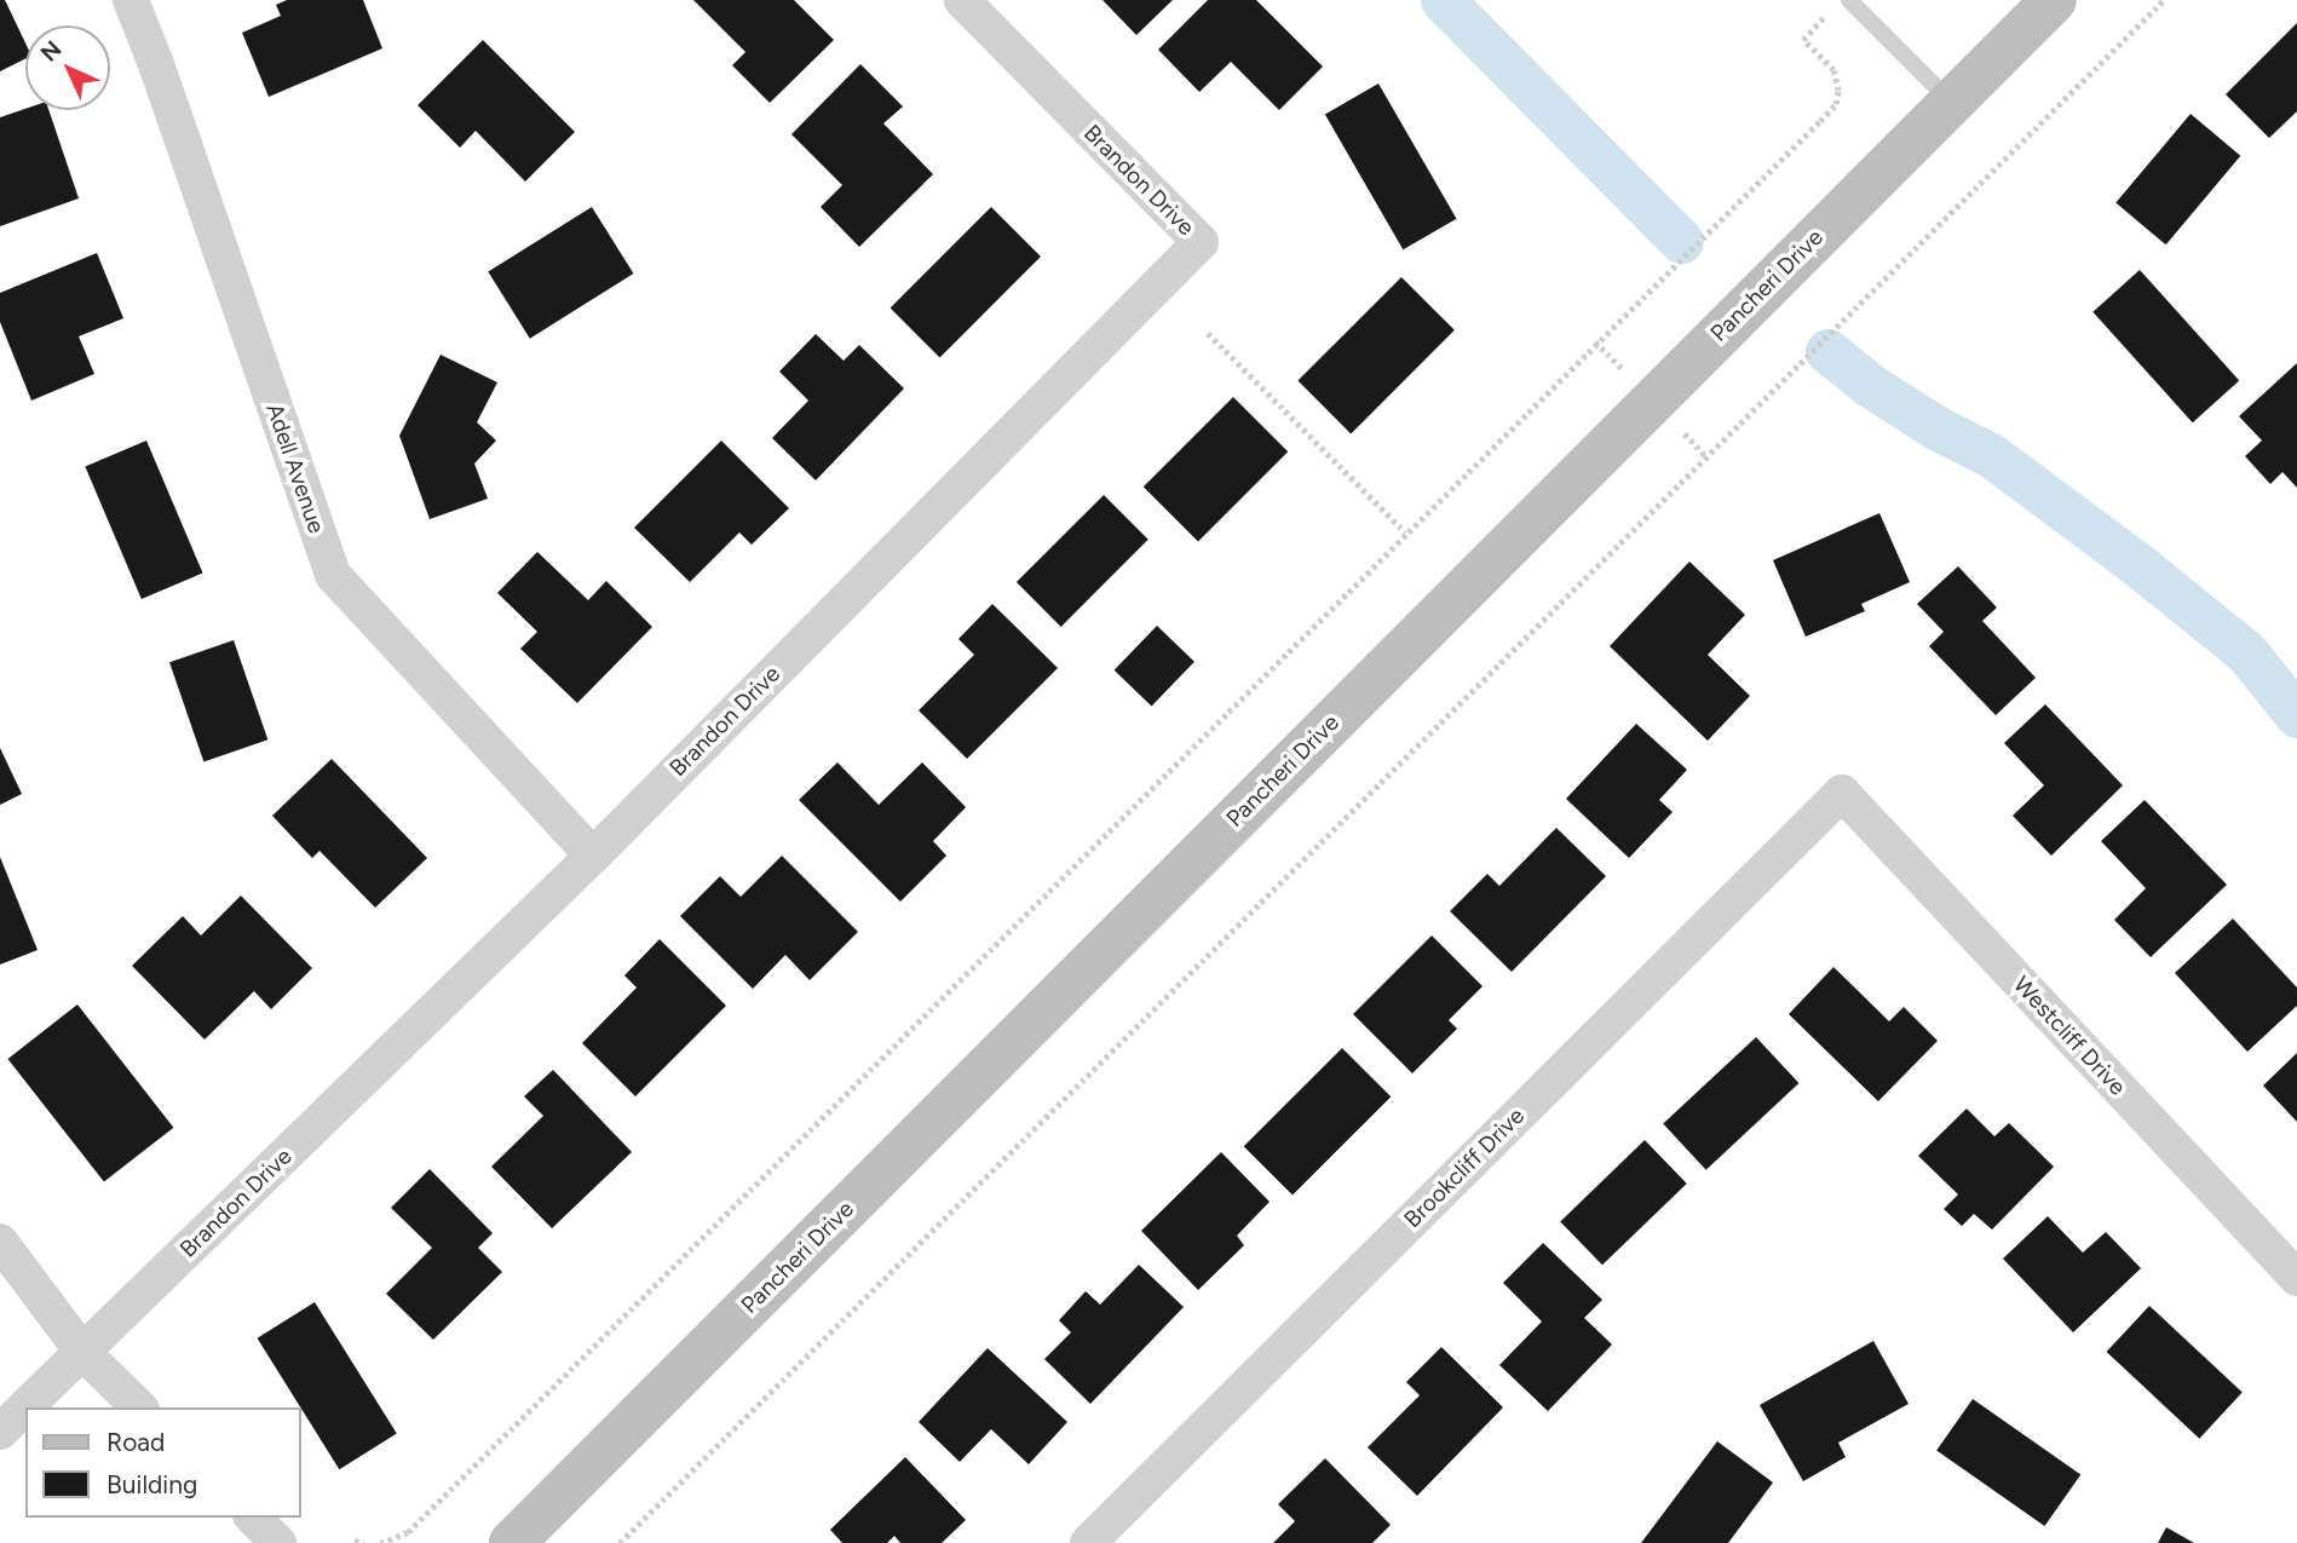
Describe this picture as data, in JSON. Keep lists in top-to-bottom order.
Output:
{
  "streets": {
    "street": [
      "Brandon Drive",
      "Pancheri Drive",
      "Adell Avenue",
      "Westcliff Drive",
      "Brookcliff Drive"
    ]
  },
  "crossings": [
    ["Brandon Drive", "Adell Avenue"],
    ["Westcliff Drive", "Brookcliff Drive"]
  ],
  "legend": ["Road", "Building"],
  "north": "top left"
}
